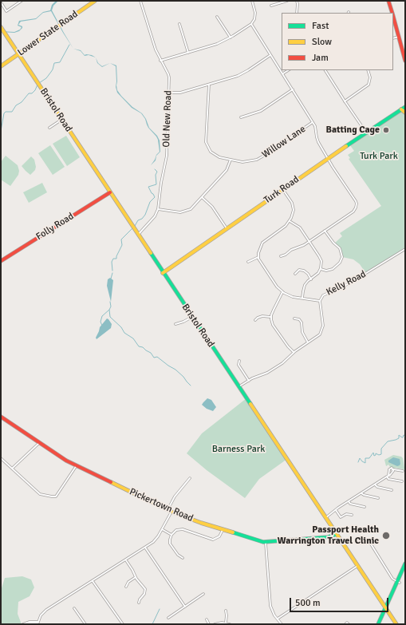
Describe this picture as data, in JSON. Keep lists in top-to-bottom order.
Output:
{
  "streets": {
    "main road": [
      "Lower State Road",
      "Bristol Road",
      "Turk Road",
      "Folly Road",
      "Pickertown Road"
    ],
    "street": ["Old New Road", "Willow Lane", "Kelly Road"]
  },
  "crossings": [
    ["Lower State Road", "Bristol Road"],
    ["Bristol Road", "Old New Road"],
    ["Bristol Road", "Turk Road"],
    ["Bristol Road", "Folly Road"],
    ["Bristol Road", "Kelly Road"],
    ["Bristol Road", "Pickertown Road"]
  ],
  "parks": ["Turk Park", "Barness Park"],
  "places": ["Batting Cage", "Passport Health Warrington Travel Clinic"],
  "legend": ["Fast", "Slow", "Jam"],
  "scale_bar": "500 m"
}
